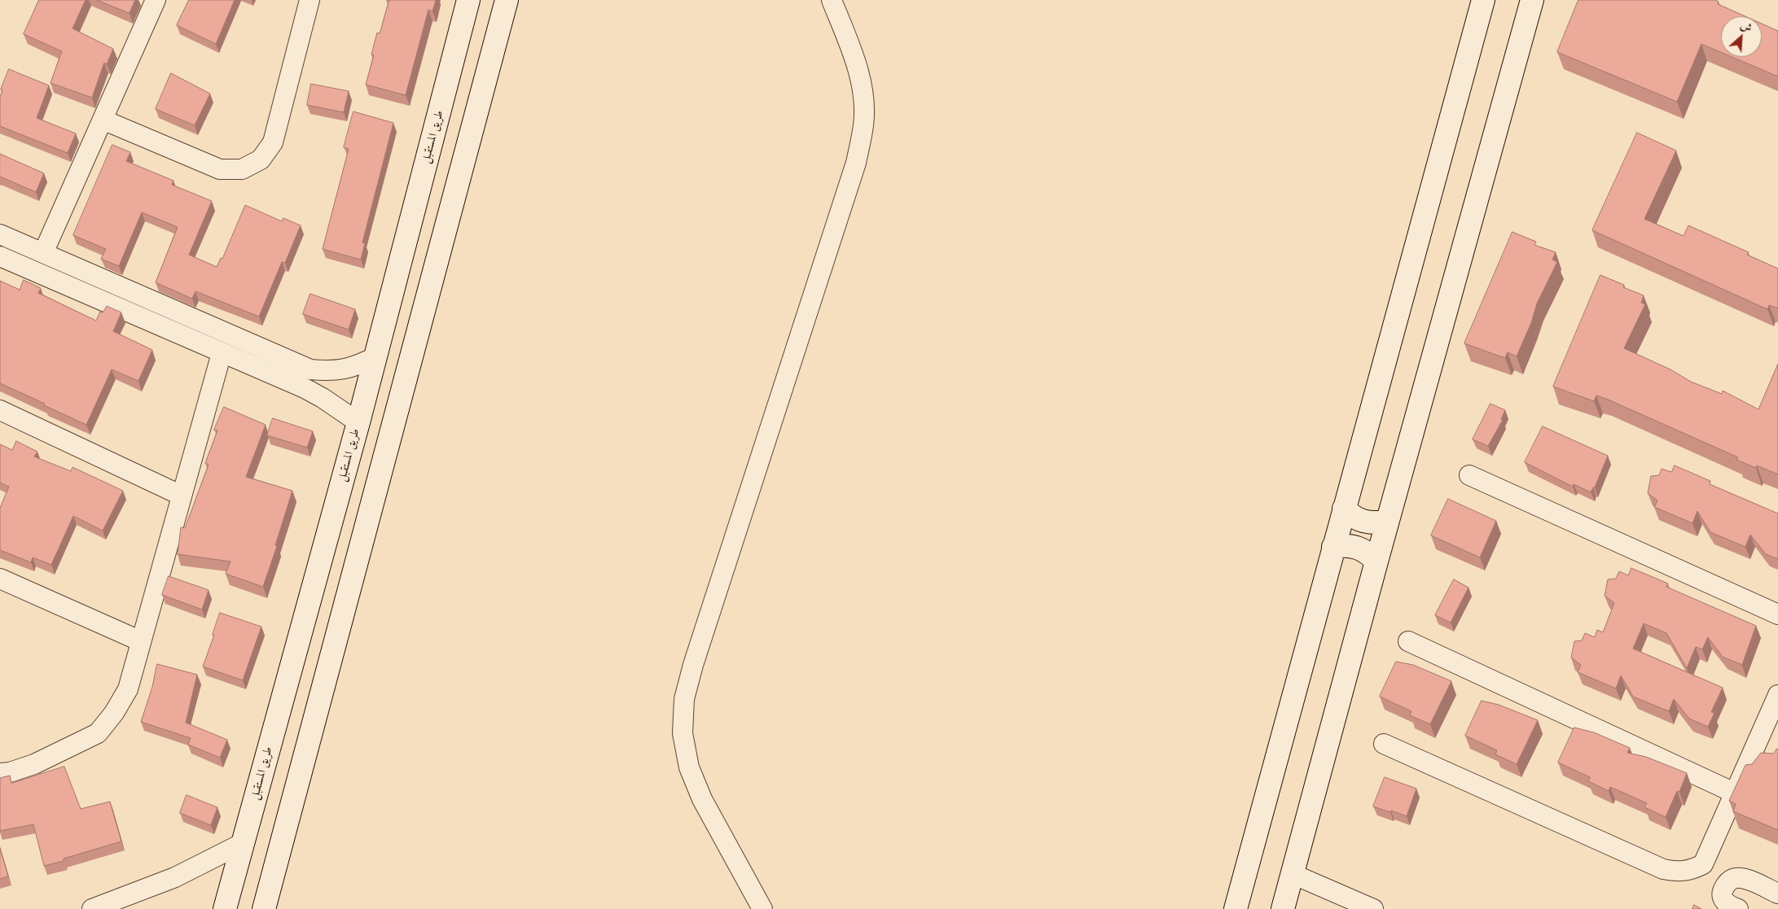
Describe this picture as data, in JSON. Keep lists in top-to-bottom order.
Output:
{
  "streets": {
    "street": ["طريق المستقبل"]
  },
  "north": "top right"
}
